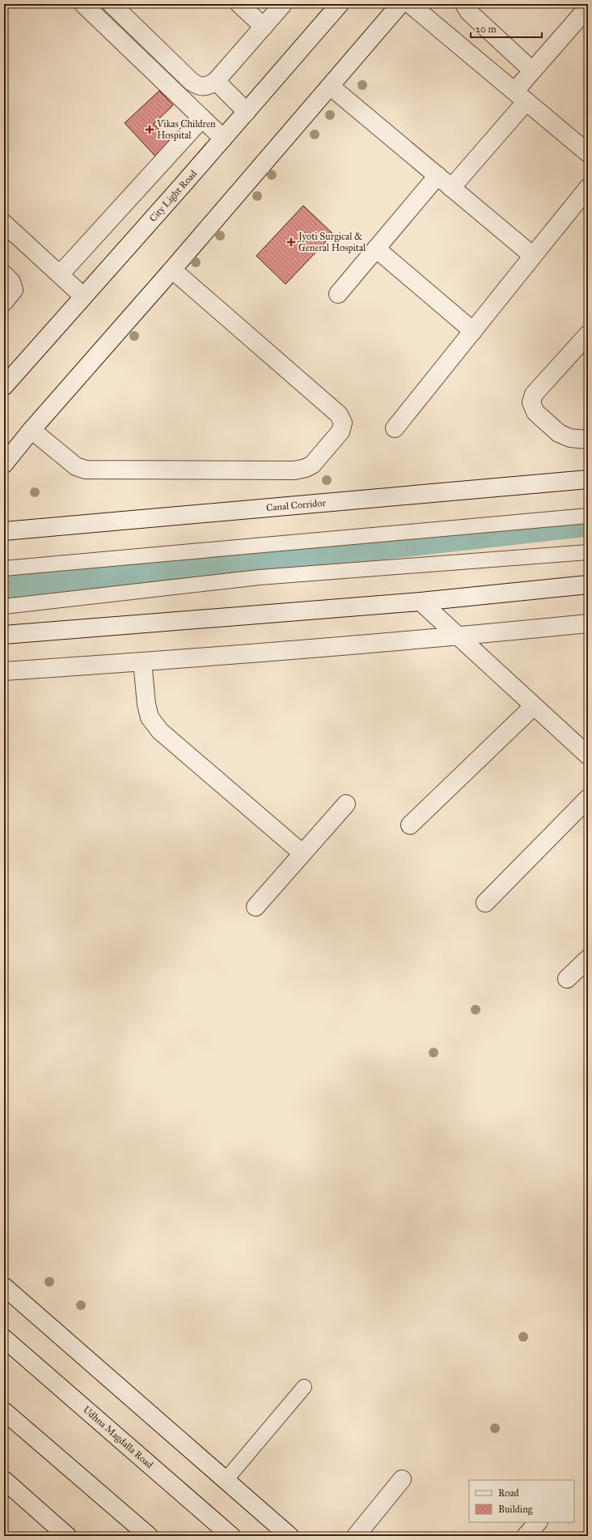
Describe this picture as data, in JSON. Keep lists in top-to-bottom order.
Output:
{
  "streets": {
    "street": ["City Light Road", "Canal Corridor", "Udhna Magdalla Road"]
  },
  "places": {
    "health": ["Vikas Children Hospital", "Jyoti Surgical & General Hospital"]
  },
  "legend": ["Road", "Building"],
  "scale_bar": "20 m"
}
